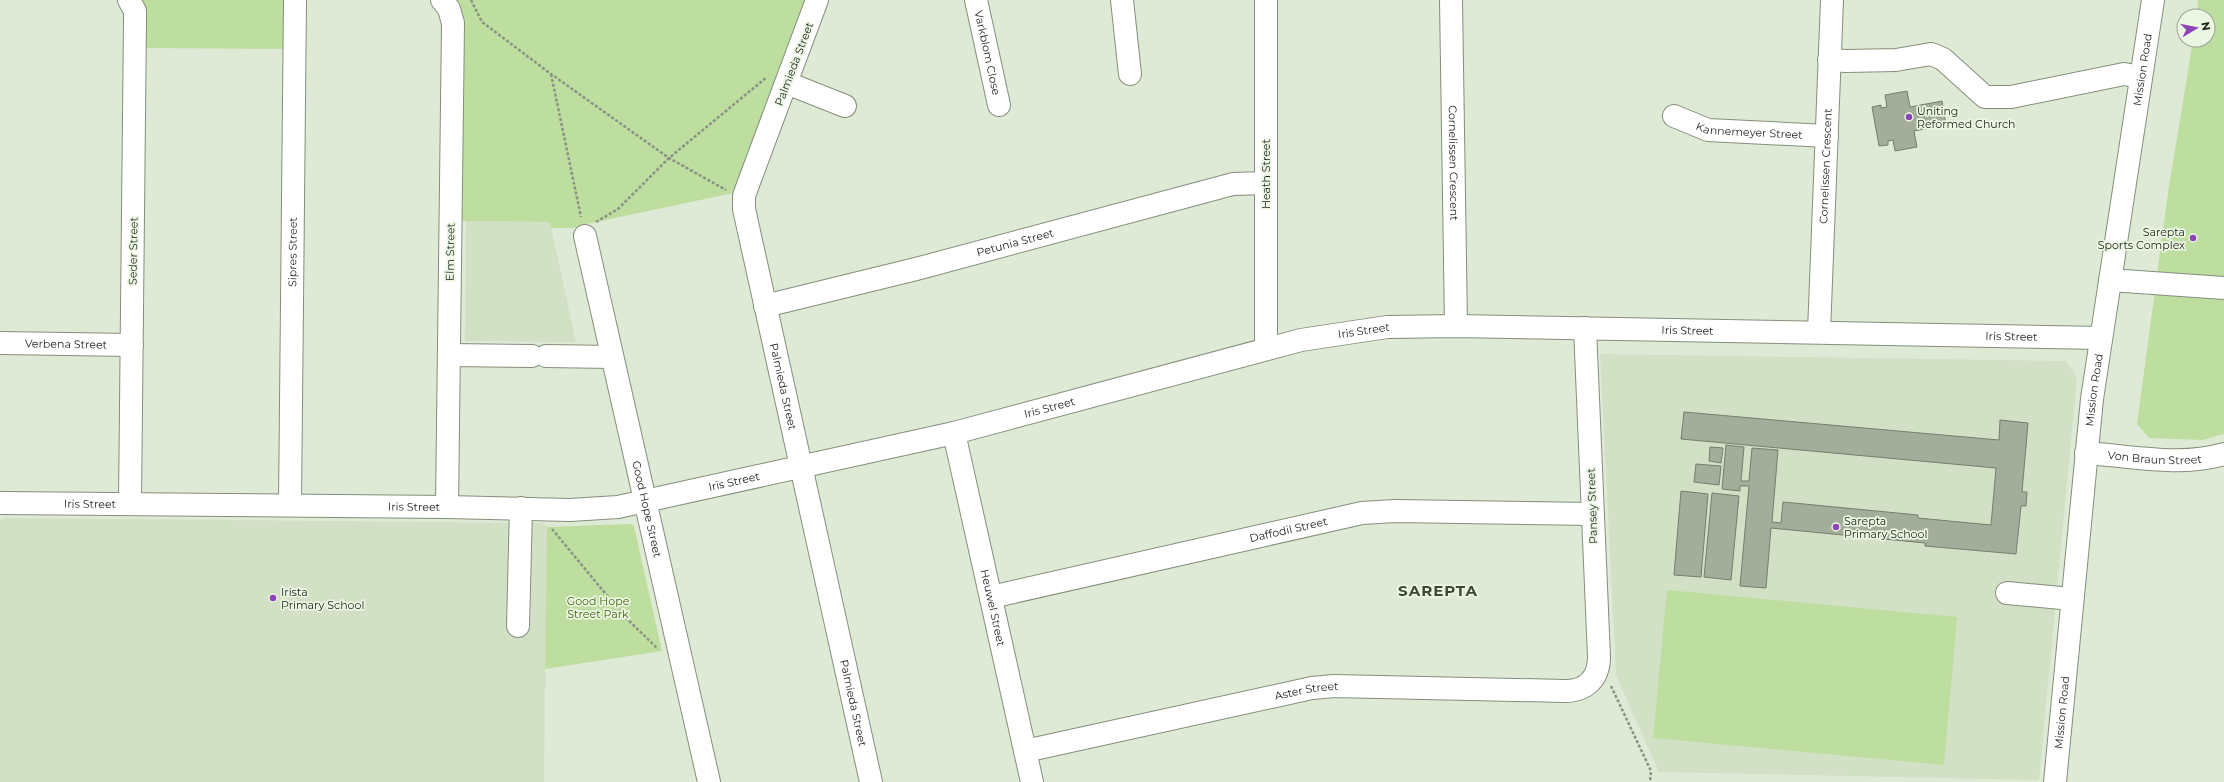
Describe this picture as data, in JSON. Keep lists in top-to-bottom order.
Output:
{
  "streets": {
    "street": [
      "Varkblom Close",
      "Palmieda Street",
      "Mission Road",
      "Kannemeyer Street",
      "Cornelissen Crescent",
      "Heath Street",
      "Petunia Street",
      "Seder Street",
      "Sipres Street",
      "Elm Street",
      "Iris Street",
      "Verbena Street",
      "Von Braun Street",
      "Pansey Street",
      "Good Hope Street",
      "Daffodil Street",
      "Heuwel Street",
      "Aster Street"
    ]
  },
  "crossings": [
    ["Palmieda Street", "Petunia Street"],
    ["Palmieda Street", "Iris Street"],
    ["Mission Road", "Iris Street"],
    ["Mission Road", "Von Braun Street"],
    ["Kannemeyer Street", "Cornelissen Crescent"],
    ["Cornelissen Crescent", "Iris Street"],
    ["Heath Street", "Petunia Street"],
    ["Heath Street", "Iris Street"],
    ["Seder Street", "Iris Street"],
    ["Seder Street", "Verbena Street"],
    ["Sipres Street", "Iris Street"],
    ["Elm Street", "Iris Street"],
    ["Iris Street", "Pansey Street"],
    ["Iris Street", "Good Hope Street"],
    ["Iris Street", "Heuwel Street"],
    ["Pansey Street", "Daffodil Street"],
    ["Pansey Street", "Aster Street"],
    ["Daffodil Street", "Heuwel Street"],
    ["Heuwel Street", "Aster Street"]
  ],
  "districts": ["SAREPTA"],
  "parks": ["Good Hope Street Park"],
  "places": [
    "Uniting Reformed Church",
    "Sarepta Sports Complex",
    "Sarepta Primary School",
    "Irista Primary School"
  ],
  "north": "right"
}
